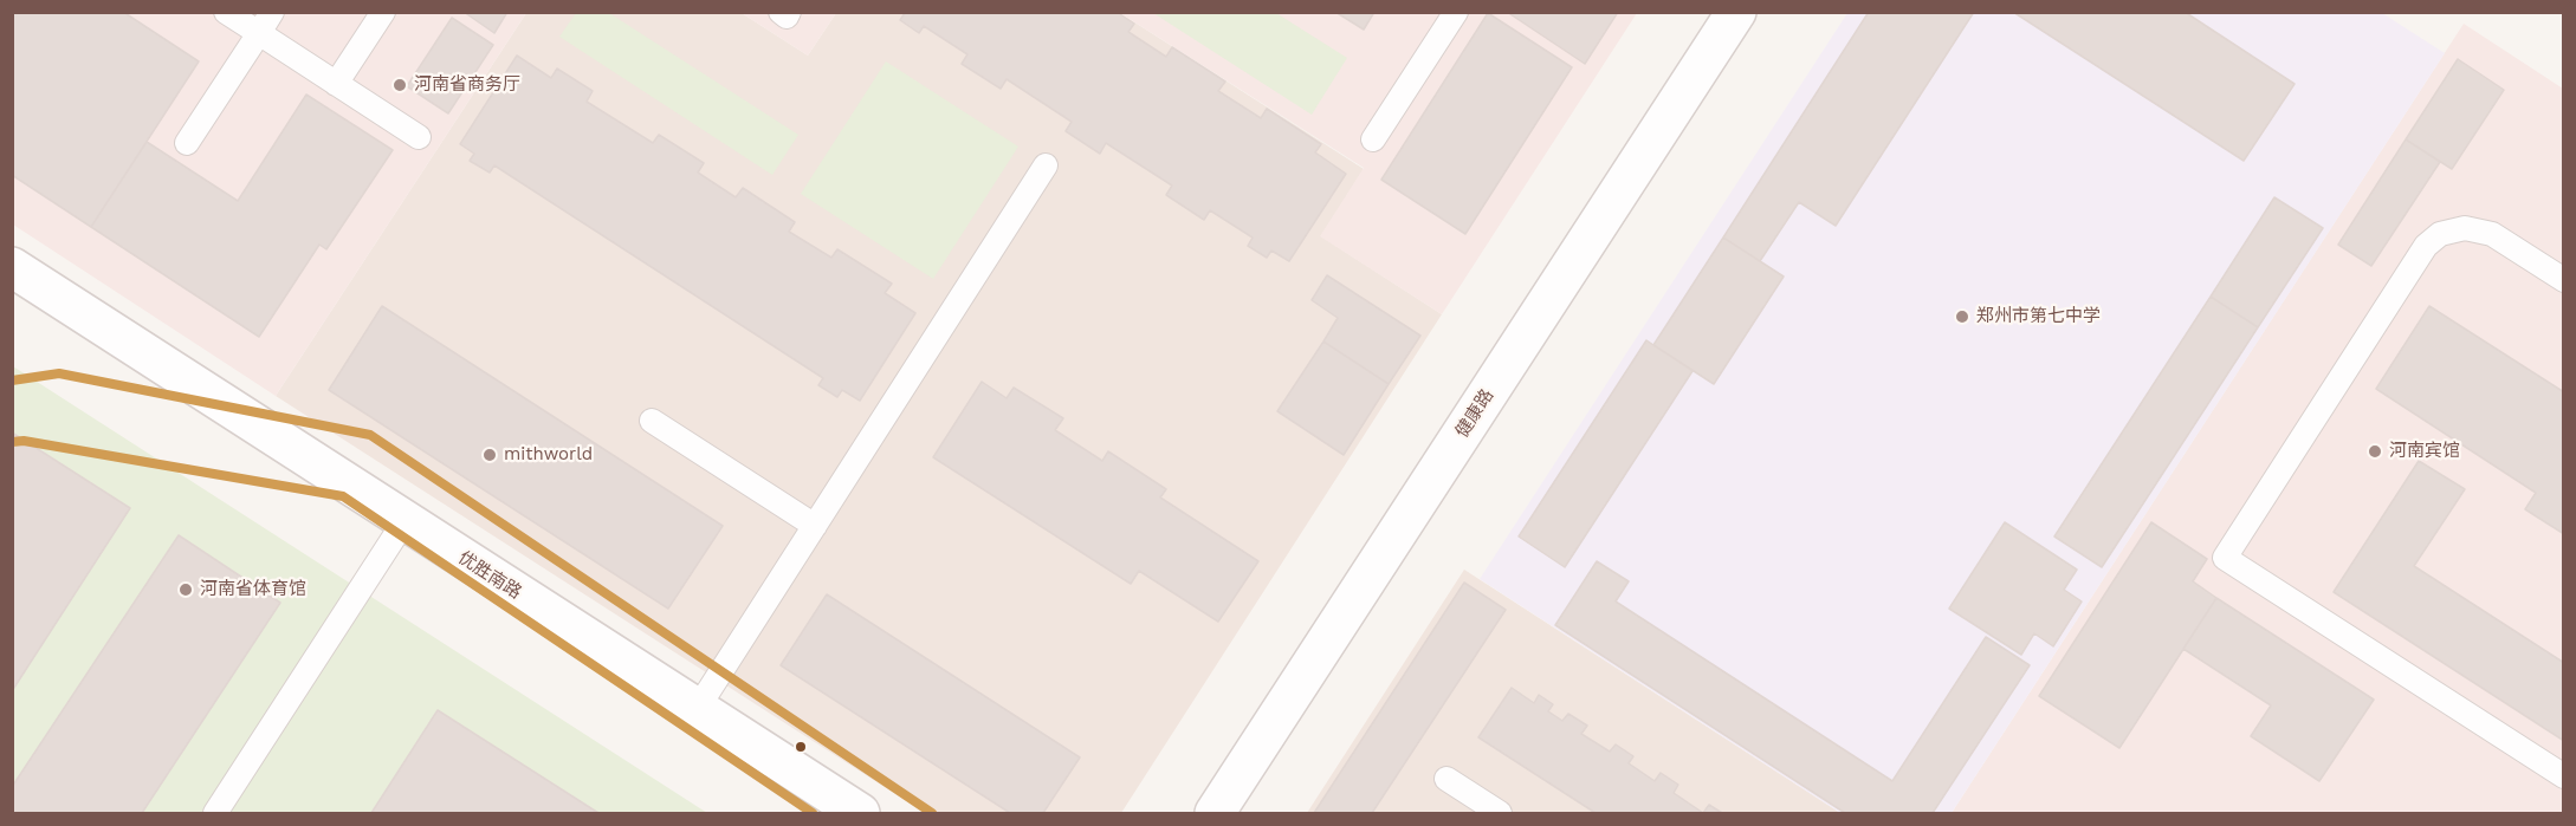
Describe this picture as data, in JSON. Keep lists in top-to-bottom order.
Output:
{
  "streets": {
    "street": ["健康路", "优胜南路"]
  },
  "places": [
    "河南省商务厅",
    "郑州市第七中学",
    "河南宾馆",
    "mithworld",
    "河南省体育馆"
  ]
}
